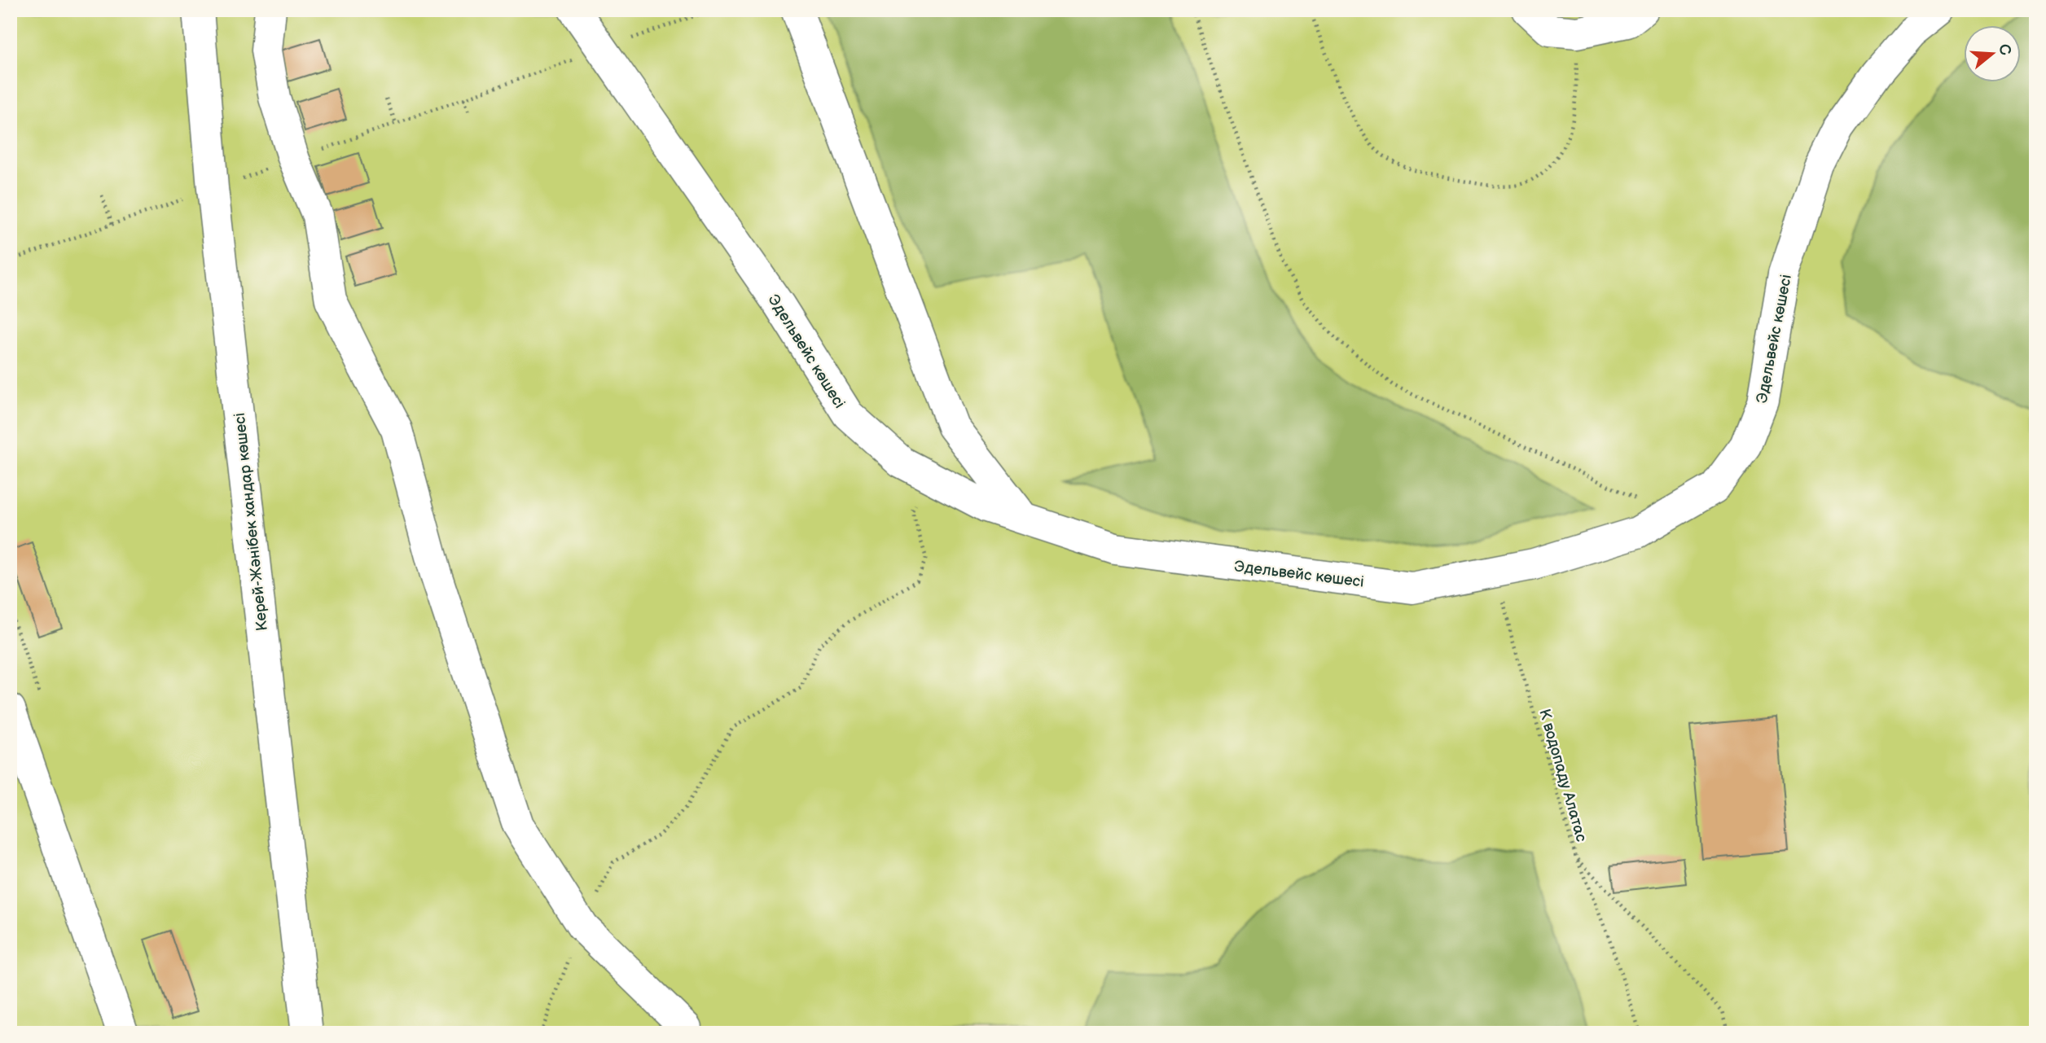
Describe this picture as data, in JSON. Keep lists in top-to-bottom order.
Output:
{
  "streets": {
    "street": ["Эдельвейс көшесі", "Керей-Жәнібек хандар көшесі"],
    "path": ["К водопаду Алатас"]
  },
  "crossings": [
    ["Эдельвейс көшесі", "К водопаду Алатас"]
  ],
  "north": "right"
}
